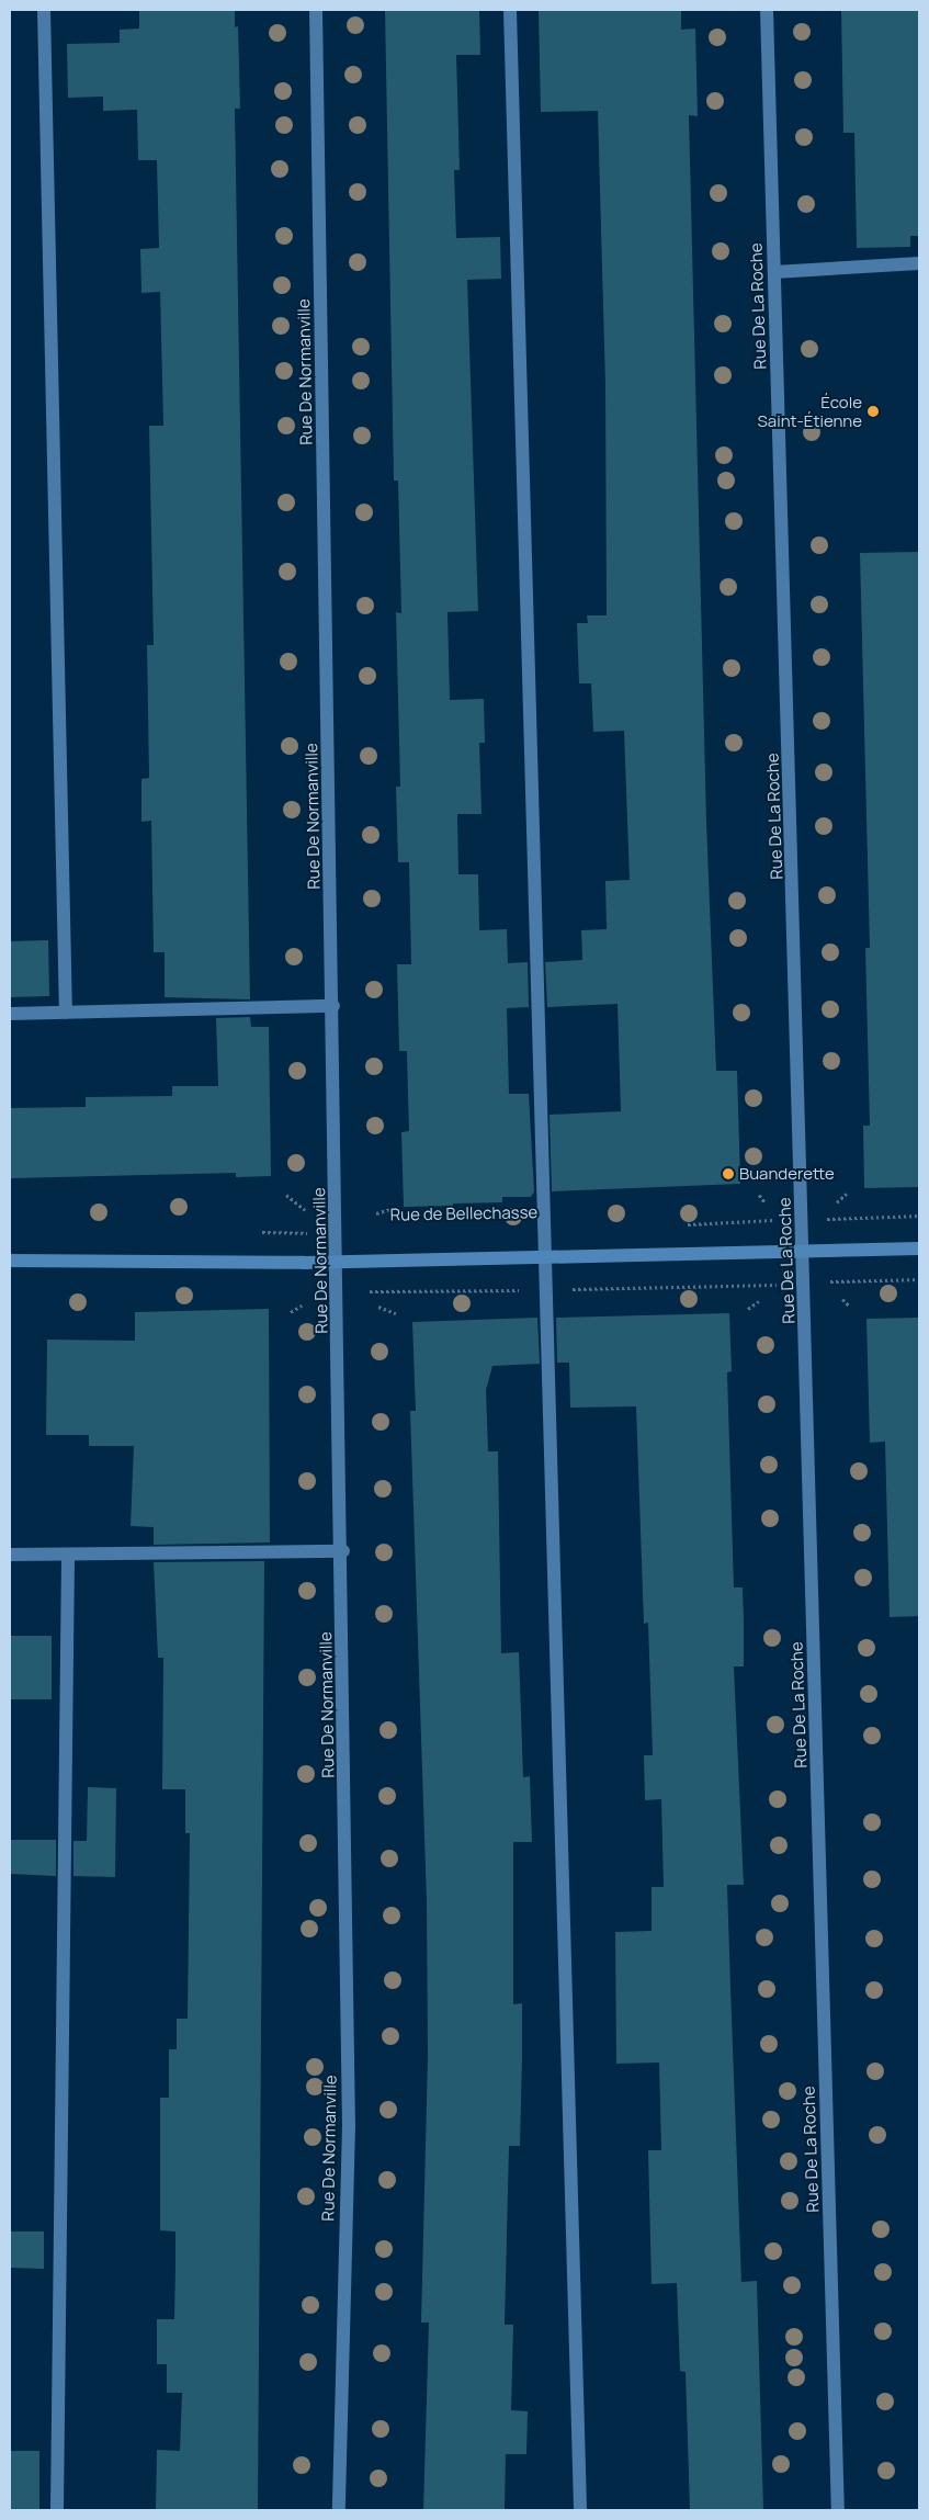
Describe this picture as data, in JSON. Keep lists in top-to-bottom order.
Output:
{
  "streets": {
    "street": ["Rue De La Roche", "Rue De Normanville"]
  },
  "places": ["École Saint-Étienne", "Buanderette"]
}
